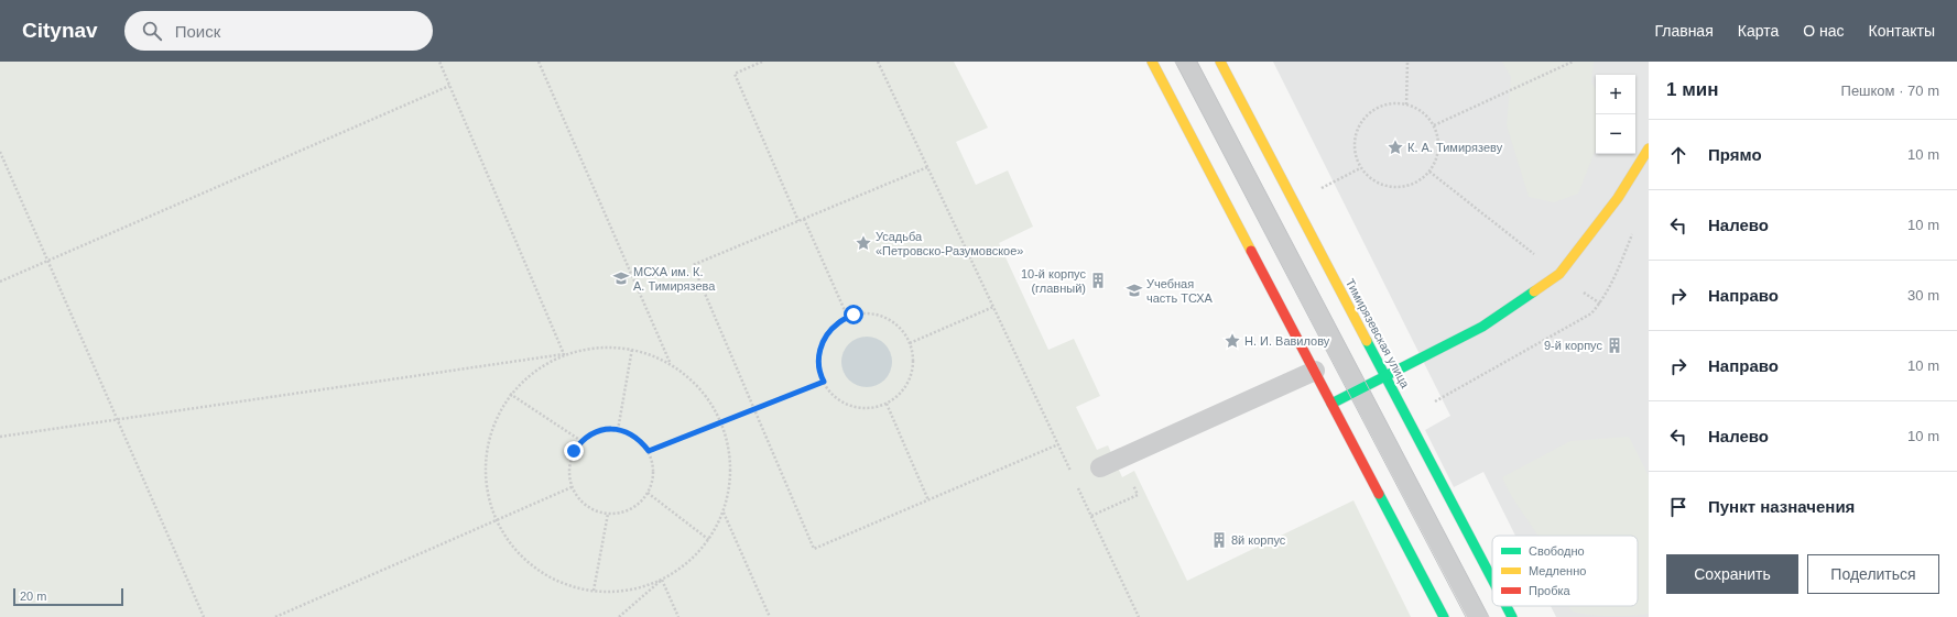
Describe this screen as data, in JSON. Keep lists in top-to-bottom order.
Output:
{
  "streets": {
    "main road": ["Тимирязевская улица"]
  },
  "places": {
    "place": ["К. А. Тимирязеву", "Усадьба «Петровско-Разумовское»", "Н. И. Вавилову"],
    "school or university": ["МСХА им. К. А. Тимирязева", "Учебная часть ТСХА"],
    "building": ["10-й корпус (главный)", "9-й корпус", "8й корпус"]
  },
  "legend": ["Свободно", "Медленно", "Пробка"],
  "scale_bar": "20 m",
  "page": {
    "header": "Citynav",
    "search": "Поиск",
    "nav": [
      "Главная",
      "Карта",
      "О нас",
      "Контакты"
    ],
    "heading": ["1 мин", "Пешком · 70 m"],
    "map_buttons": ["+", "−"],
    "list": [
      ["Прямо", "10 m"],
      ["Налево", "10 m"],
      ["Направо", "30 m"],
      ["Направо", "10 m"],
      ["Налево", "10 m"],
      "Пункт назначения"
    ],
    "buttons": ["Сохранить", "Поделиться"],
    "scale": "20 m"
  }
}
